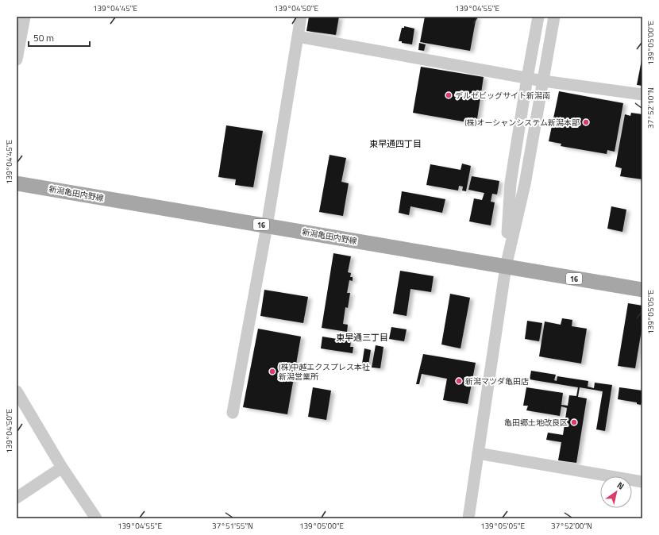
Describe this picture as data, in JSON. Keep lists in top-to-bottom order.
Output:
{
  "streets": {
    "main road": ["新潟亀田内野線", "16"]
  },
  "districts": ["東早通四丁目", "東早通三丁目"],
  "places": [
    "デルゼビッグサイト新潟南",
    "(株)オーシャンシステム新潟本部",
    "(株)中越エクスプレス本社 新潟営業所",
    "新潟マツダ亀田店",
    "亀田郷土地改良区"
  ],
  "scale_bar": "50 m",
  "north": "top right",
  "coordinates": [
    "139°04'45\"E",
    "139°04'50\"E",
    "139°04'55\"E",
    "139°05'00\"E",
    "37°52'10\"N",
    "139°05'05\"E",
    "37°51'55\"N",
    "37°52'00\"N"
  ]
}
